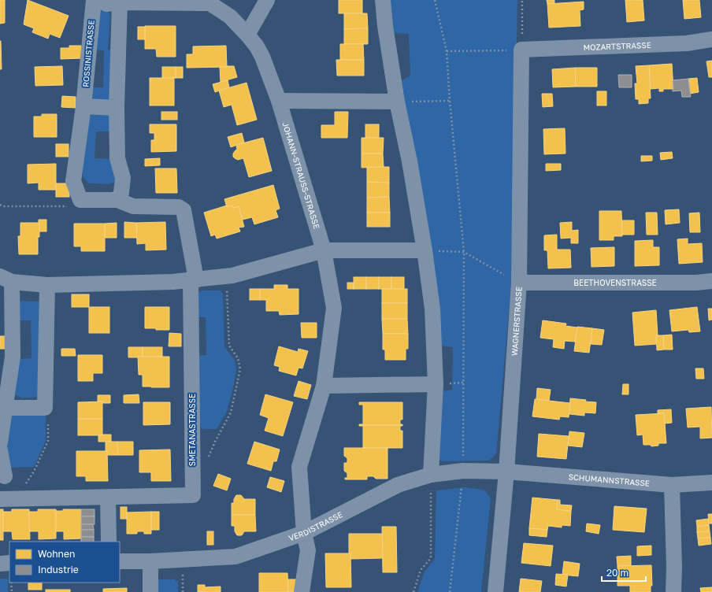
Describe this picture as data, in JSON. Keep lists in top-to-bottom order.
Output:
{
  "streets": {
    "street": [
      "MOZARTSTRASSE",
      "ROSSINISTRASSE",
      "JOHANN-STRAUSS-STRASSE",
      "BEETHOVENSTRASSE",
      "WAGNERSTRASSE",
      "SMETANASTRASSE",
      "SCHUMANNSTRASSE",
      "VERDISTRASSE"
    ]
  },
  "crossings": [
    ["MOZARTSTRASSE", "WAGNERSTRASSE"],
    ["JOHANN-STRAUSS-STRASSE", "VERDISTRASSE"],
    ["BEETHOVENSTRASSE", "WAGNERSTRASSE"],
    ["WAGNERSTRASSE", "SCHUMANNSTRASSE"],
    ["WAGNERSTRASSE", "VERDISTRASSE"],
    ["SCHUMANNSTRASSE", "VERDISTRASSE"]
  ],
  "legend": ["Wohnen", "Industrie"],
  "scale_bar": "20 m"
}
